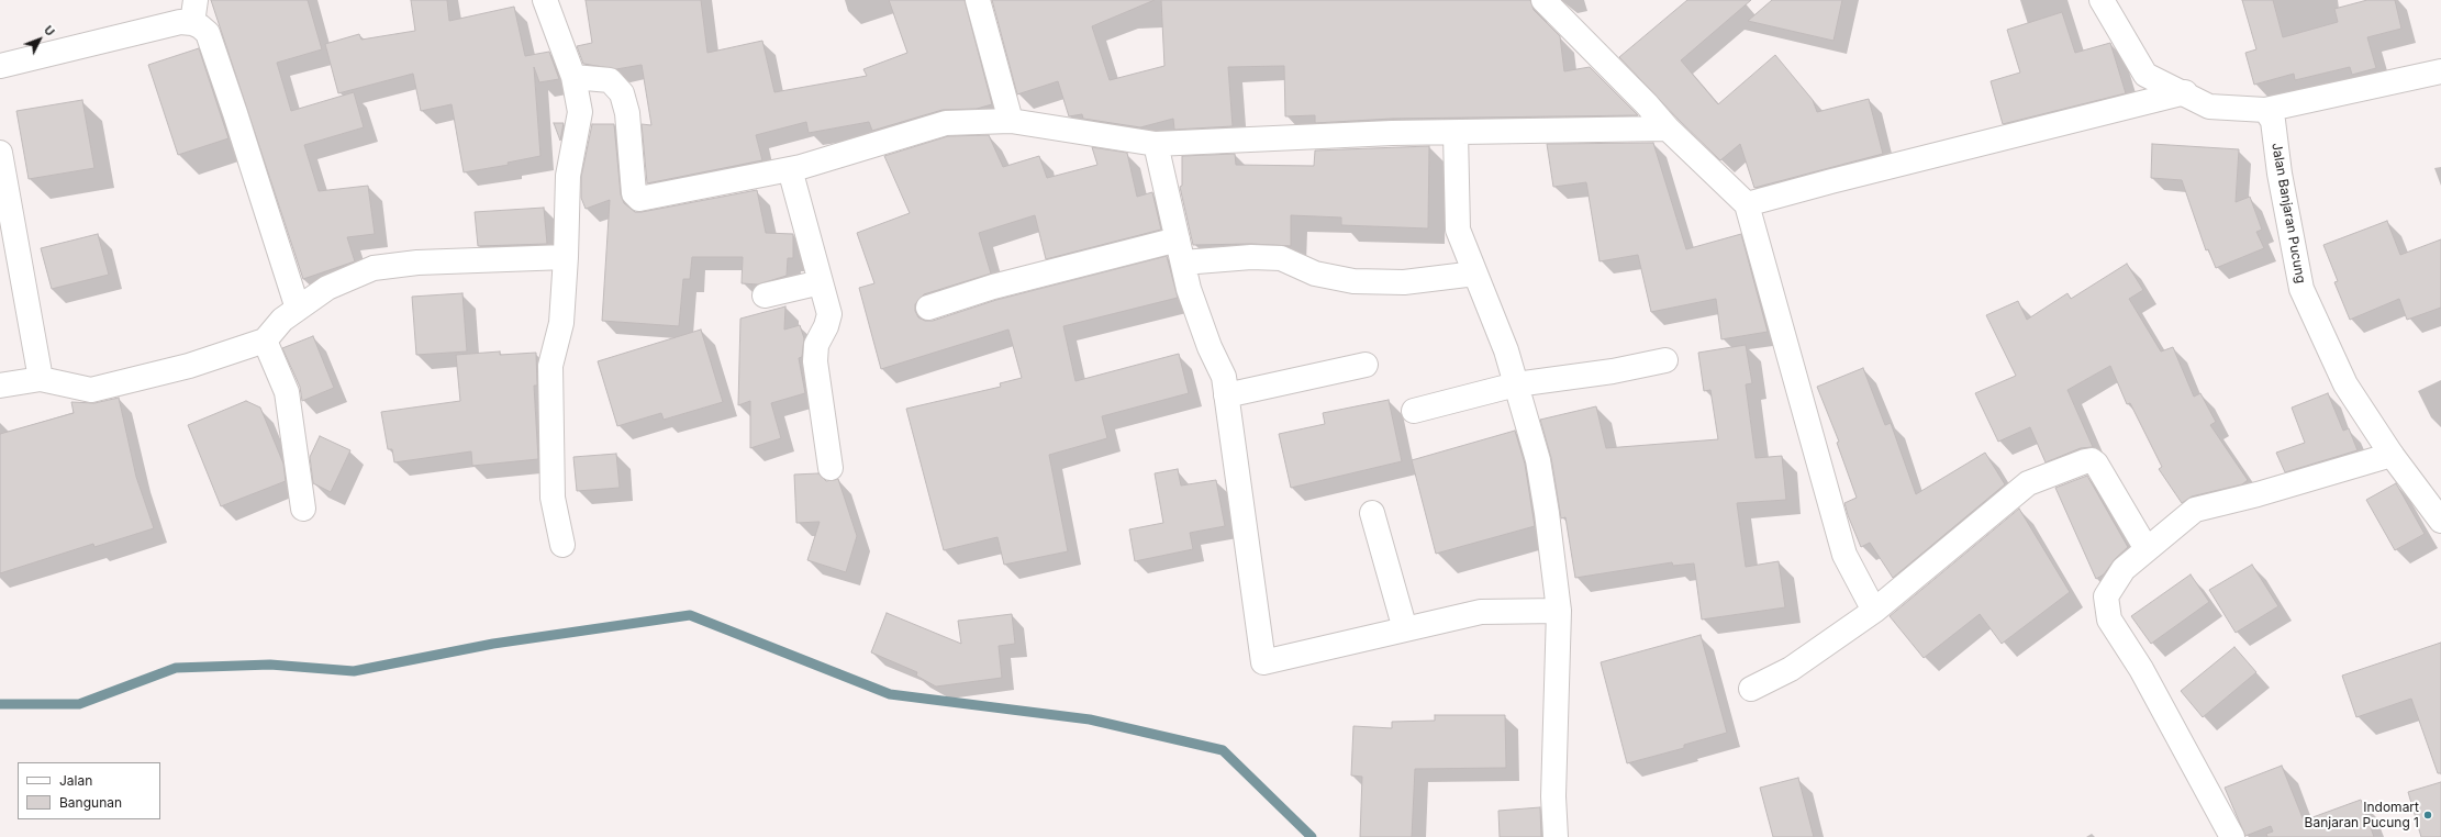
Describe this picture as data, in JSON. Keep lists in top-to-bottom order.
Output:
{
  "streets": {
    "street": ["Jalan Banjaran Pucung"]
  },
  "places": ["Indomart Banjaran Pucung 1"],
  "legend": ["Jalan", "Bangunan"],
  "north": "top right"
}
